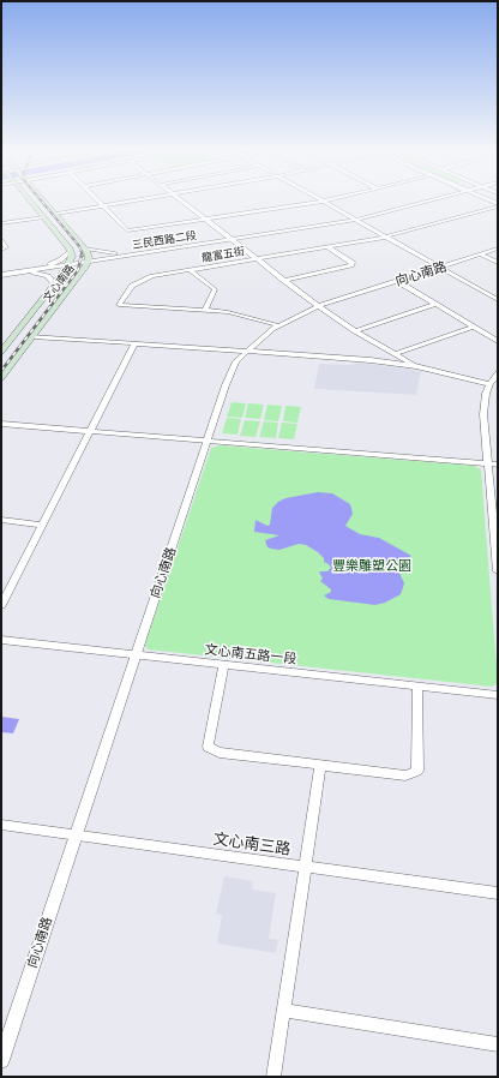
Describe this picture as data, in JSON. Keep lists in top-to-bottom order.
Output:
{
  "streets": {
    "main road": ["文心南路"],
    "street": [
      "三民西路二段",
      "龍富五街",
      "向心南路",
      "文心南五路一段",
      "文心南三路"
    ]
  },
  "crossings": [
    ["三民西路二段", "文心南路"],
    ["龍富五街", "向心南路"],
    ["向心南路", "文心南五路一段"],
    ["向心南路", "文心南三路"]
  ],
  "parks": ["豐樂雕塑公園"]
}
